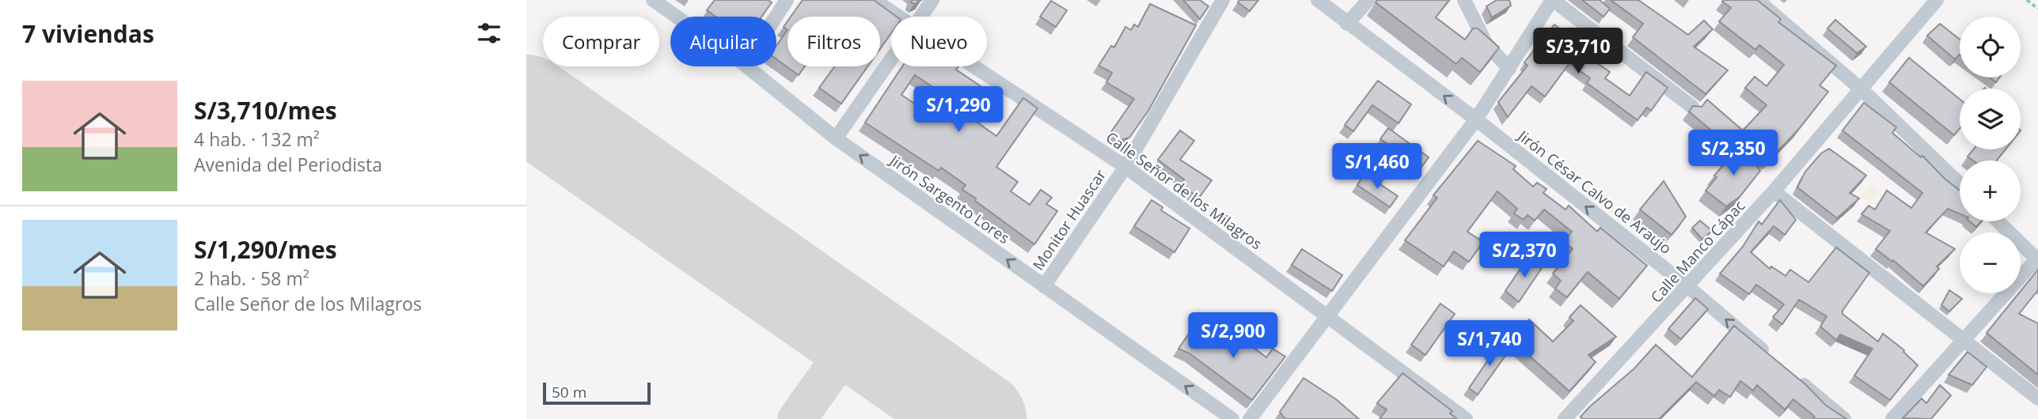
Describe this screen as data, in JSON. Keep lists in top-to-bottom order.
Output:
{
  "streets": {
    "street": [
      "Calle Señor de los Milagros",
      "Jirón César Calvo de Araujo",
      "Jirón Sargento Lores",
      "Monitor Huascar",
      "Calle Manco Cápac"
    ]
  },
  "crossings": [
    ["Calle Señor de los Milagros", "Monitor Huascar"],
    ["Jirón César Calvo de Araujo", "Calle Manco Cápac"],
    ["Jirón Sargento Lores", "Monitor Huascar"]
  ],
  "one_way": ["Jirón César Calvo de Araujo", "Jirón Sargento Lores"],
  "scale_bar": "50 m",
  "page": {
    "heading": "7 viviendas",
    "map_buttons": ["+", "−"],
    "chip": [
      "Comprar",
      "Alquilar",
      "Filtros",
      "Nuevo"
    ],
    "price": [
      "S/3,710",
      "S/1,290",
      "S/2,350",
      "S/1,460",
      "S/2,370",
      "S/2,900",
      "S/1,740"
    ],
    "list": [
      {
        "name": "S/3,710/mes",
        "note": "4 hab. · 132 m² · Avenida del Periodista"
      },
      {
        "name": "S/1,290/mes",
        "note": "2 hab. · 58 m² · Calle Señor de los Milagros"
      }
    ],
    "scale": "50 m"
  }
}
